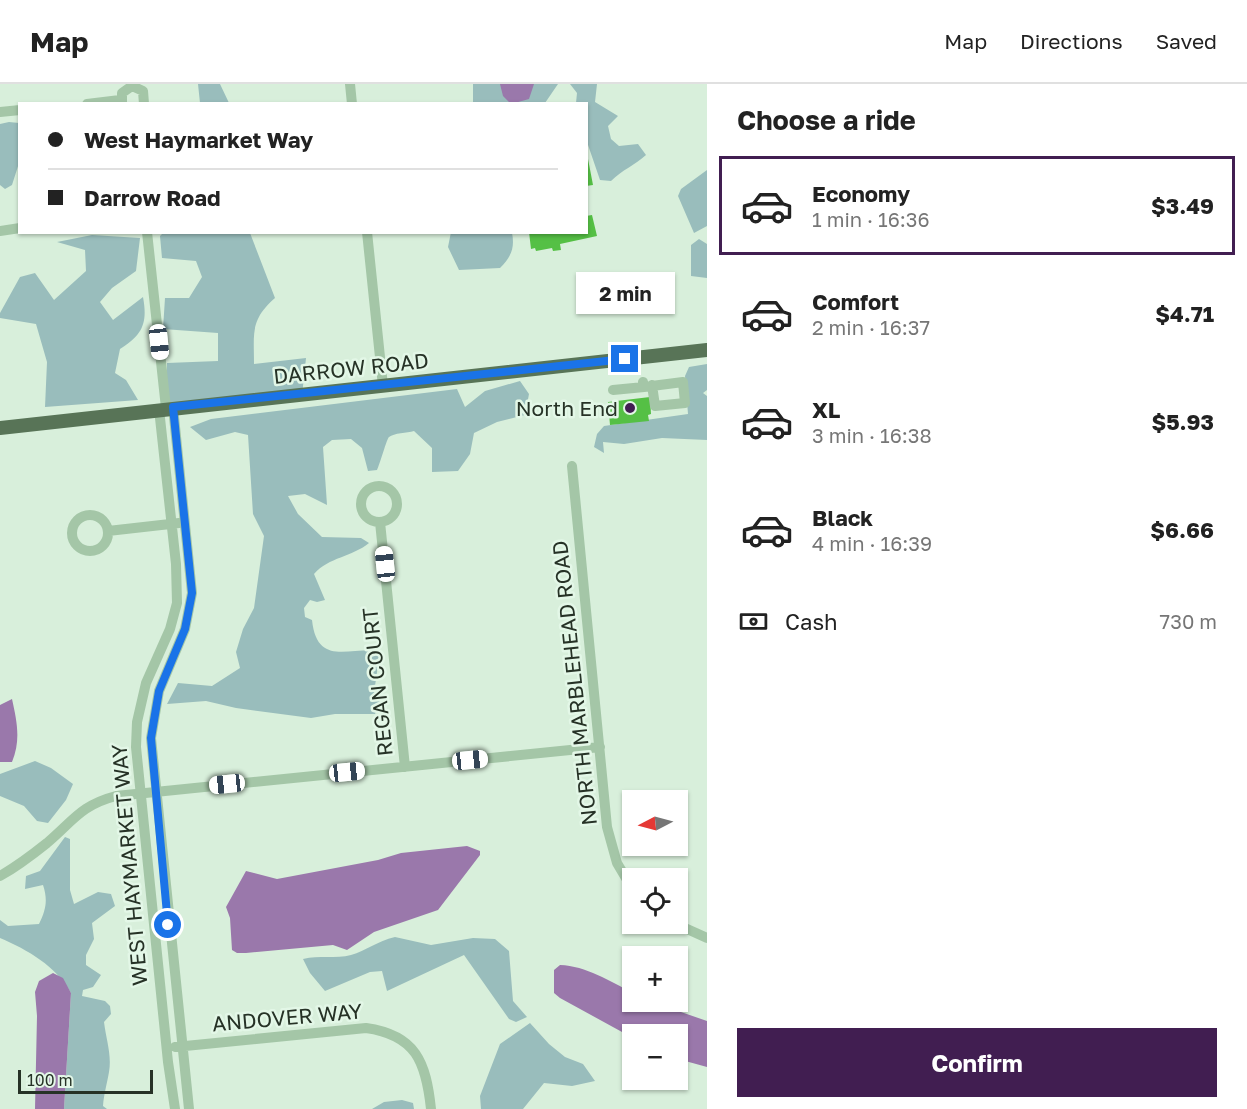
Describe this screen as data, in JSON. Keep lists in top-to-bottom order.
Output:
{
  "streets": {
    "main road": ["DARROW ROAD"],
    "street": [
      "REGAN COURT",
      "NORTH MARBLEHEAD ROAD",
      "WEST HAYMARKET WAY",
      "ANDOVER WAY"
    ]
  },
  "crossings": [
    ["DARROW ROAD", "WEST HAYMARKET WAY"],
    ["WEST HAYMARKET WAY", "ANDOVER WAY"]
  ],
  "places": ["North End"],
  "scale_bar": "100 m",
  "north": "left",
  "page": {
    "header": "Map",
    "nav": ["Map", "Directions", "Saved"],
    "heading": "Choose a ride",
    "banner": ["West Haymarket Way", "Darrow Road"],
    "list": [
      {
        "name": "Economy",
        "note": "1 min · 16:36",
        "value": "$3.49"
      },
      {
        "name": "Comfort",
        "note": "2 min · 16:37",
        "value": "$4.71"
      },
      {
        "name": "XL",
        "note": "3 min · 16:38",
        "value": "$5.93"
      },
      {
        "name": "Black",
        "note": "4 min · 16:39",
        "value": "$6.66"
      }
    ],
    "bubble": "2 min",
    "pay": ["Cash", "730 m"],
    "map_buttons": ["+", "−"],
    "buttons": "Confirm",
    "scale": "100 m"
  }
}
